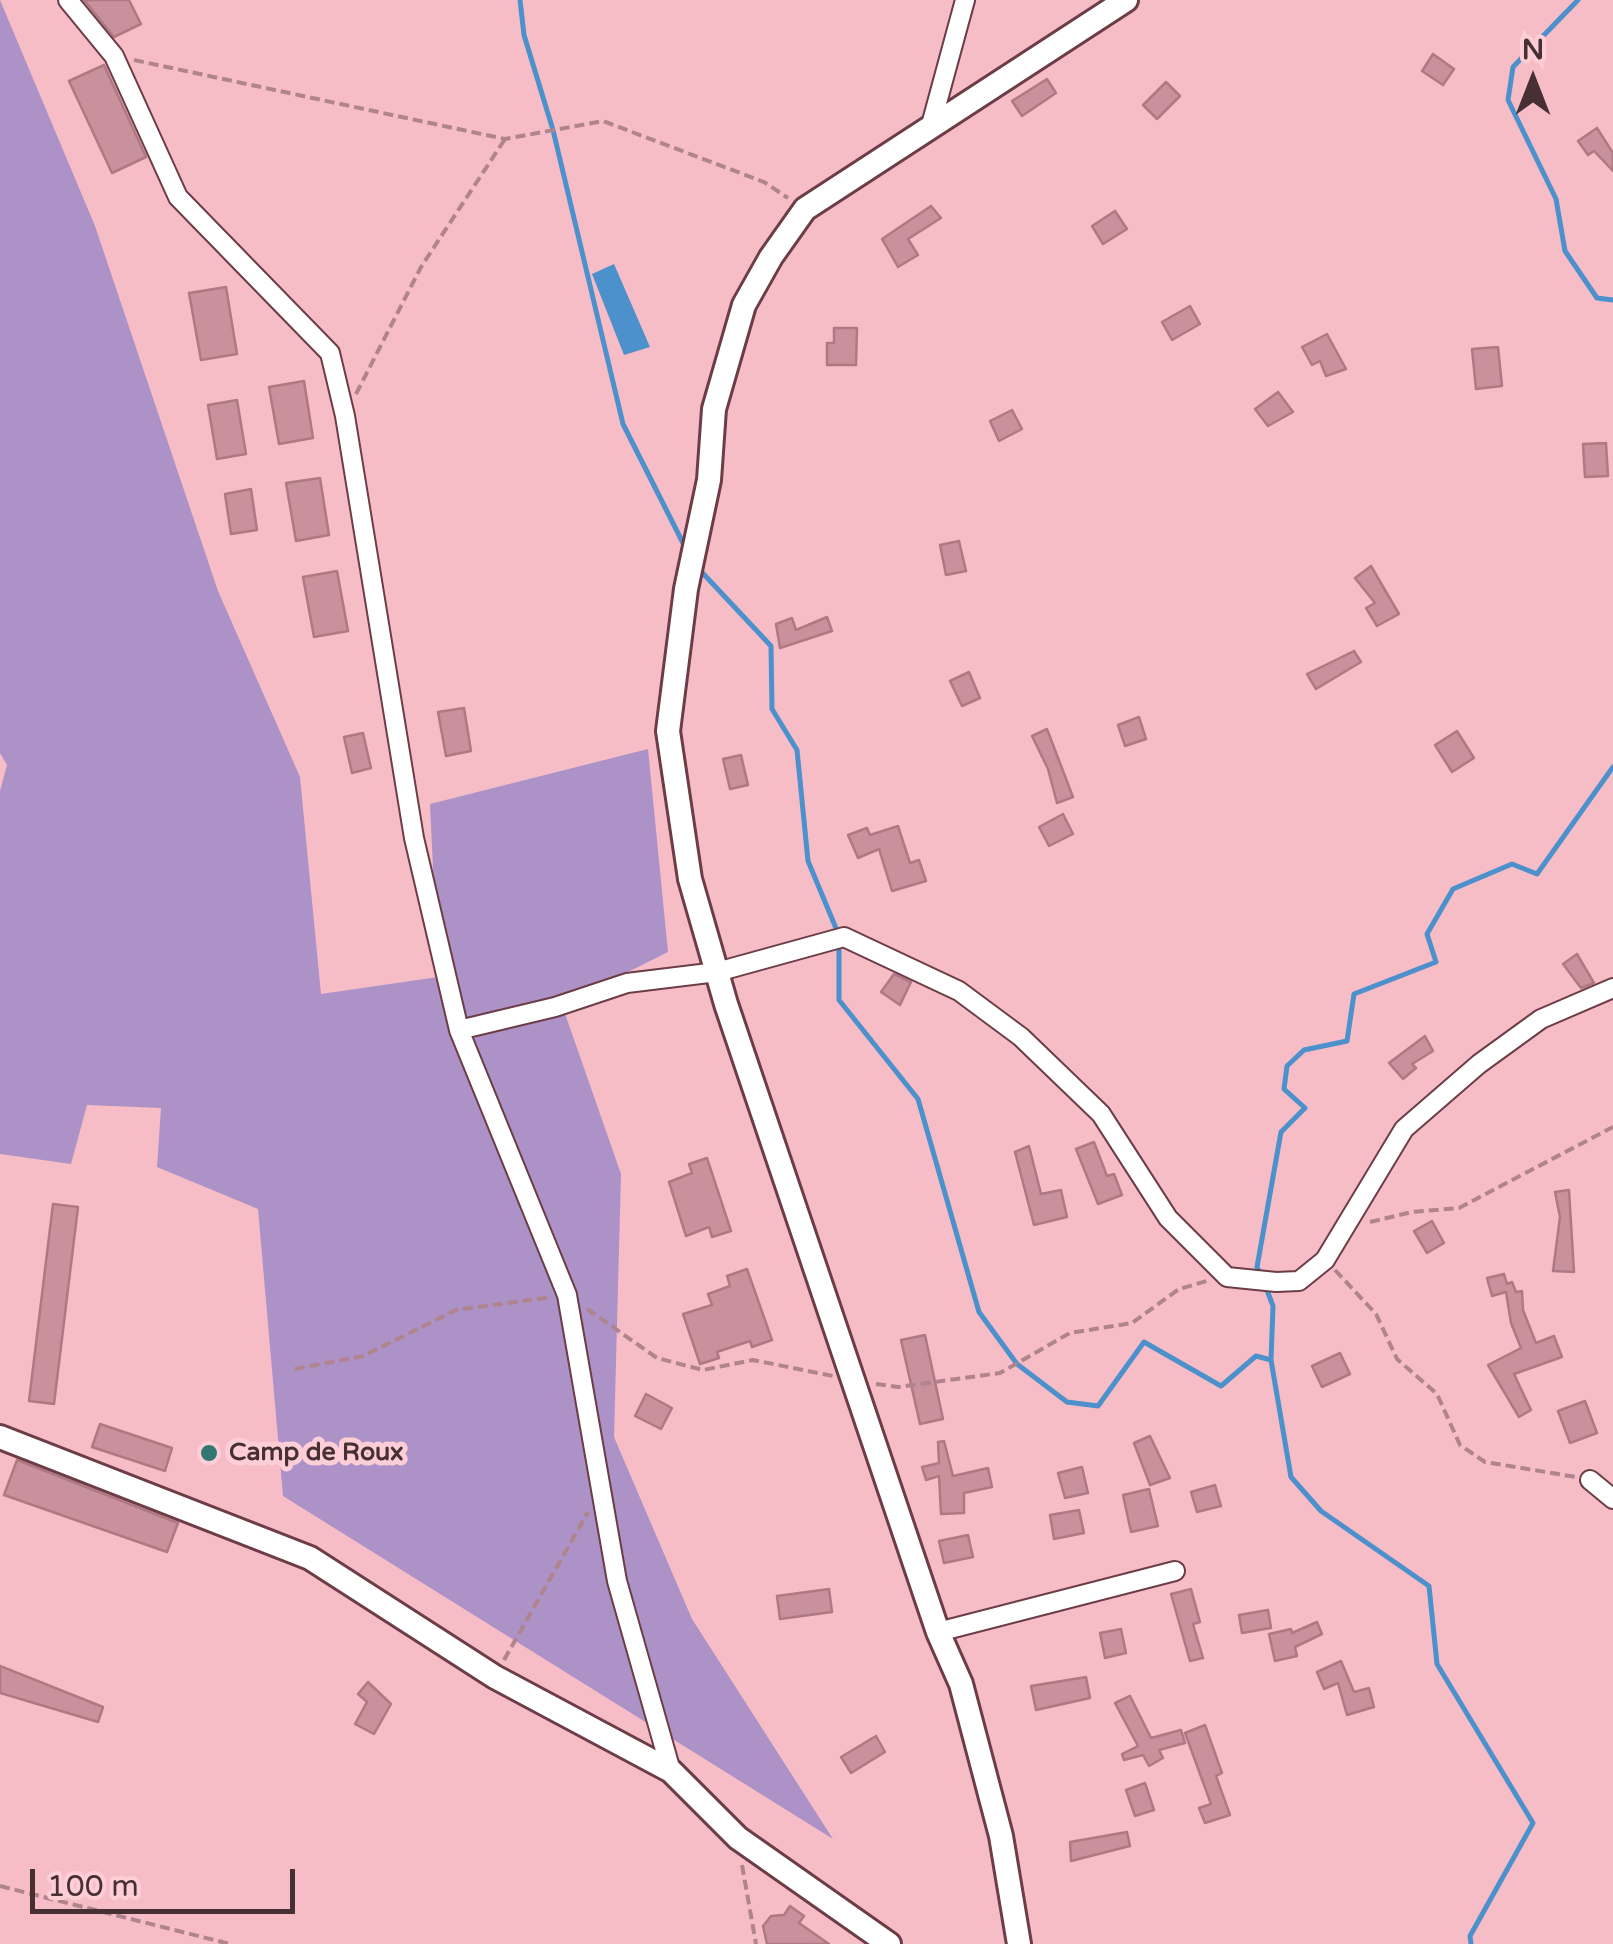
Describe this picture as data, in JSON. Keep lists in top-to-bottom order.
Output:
{
  "places": ["Camp de Roux"],
  "scale_bar": "100 m",
  "north": "top"
}
